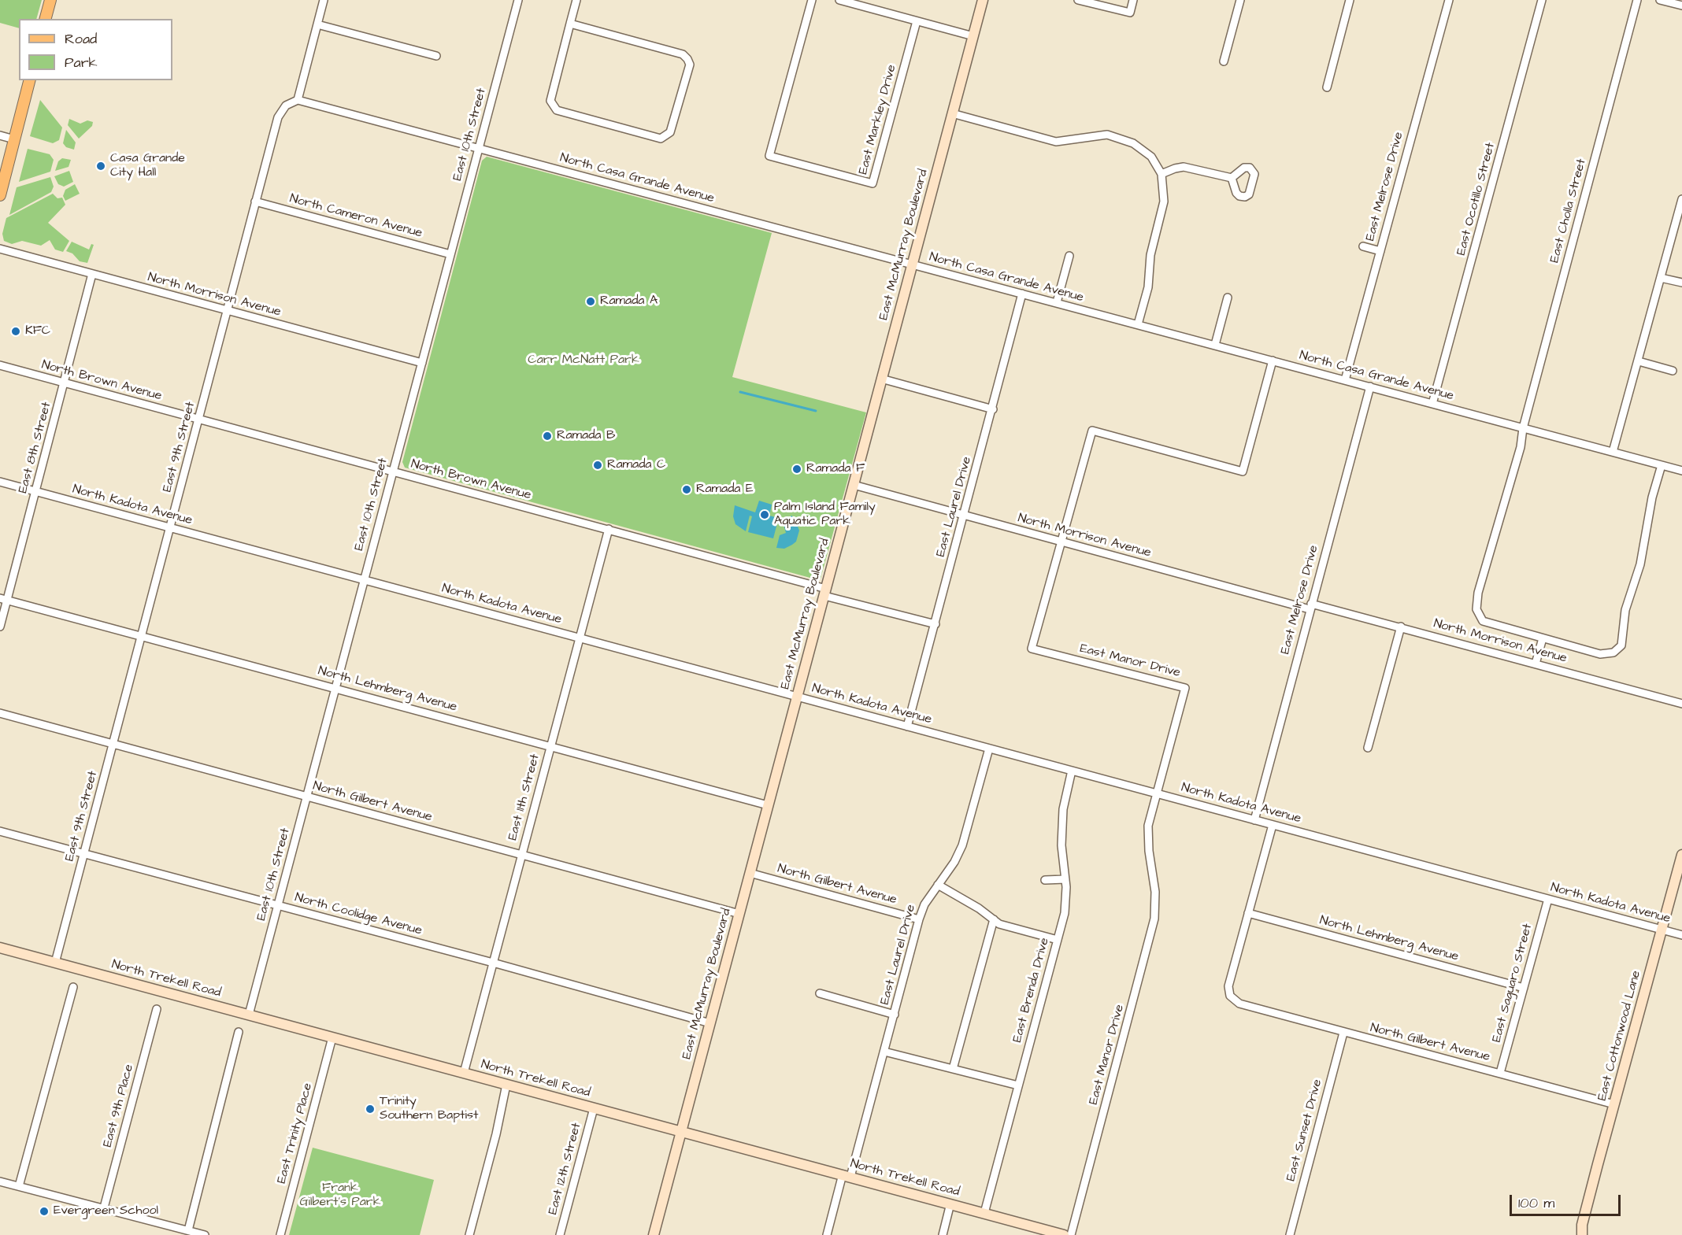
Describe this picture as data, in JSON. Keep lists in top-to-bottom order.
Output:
{
  "streets": {
    "main road": ["East McMurray Boulevard", "North Trekell Road", "East Cottonwood Lane"],
    "street": [
      "East Markley Drive",
      "East 10th Street",
      "North Casa Grande Avenue",
      "East Melrose Drive",
      "East Ocotillo Street",
      "East Cholla Street",
      "North Cameron Avenue",
      "North Morrison Avenue",
      "North Brown Avenue",
      "East 9th Street",
      "East 8th Street",
      "North Kadota Avenue",
      "East Laurel Drive",
      "East Manor Drive",
      "North Lehmberg Avenue",
      "East 11th Street",
      "North Gilbert Avenue",
      "North Coolidge Avenue",
      "East Saguaro Street",
      "East Brenda Drive",
      "East 9th Place",
      "East Sunset Drive",
      "East Trinity Place",
      "East 12th Street"
    ]
  },
  "crossings": [
    ["East 10th Street", "North Casa Grande Avenue"],
    ["East 10th Street", "North Cameron Avenue"],
    ["East 10th Street", "North Morrison Avenue"],
    ["East 10th Street", "North Brown Avenue"],
    ["East 10th Street", "North Kadota Avenue"],
    ["East 10th Street", "North Lehmberg Avenue"],
    ["East 10th Street", "North Gilbert Avenue"],
    ["East 10th Street", "North Coolidge Avenue"],
    ["East 10th Street", "North Trekell Road"],
    ["North Casa Grande Avenue", "East Melrose Drive"],
    ["North Casa Grande Avenue", "East Ocotillo Street"],
    ["North Casa Grande Avenue", "East Cholla Street"],
    ["North Casa Grande Avenue", "East McMurray Boulevard"],
    ["North Casa Grande Avenue", "East 9th Street"],
    ["North Casa Grande Avenue", "East Laurel Drive"],
    ["North Casa Grande Avenue", "East Manor Drive"],
    ["East Melrose Drive", "North Morrison Avenue"],
    ["East Melrose Drive", "North Kadota Avenue"],
    ["North Cameron Avenue", "East 9th Street"],
    ["East McMurray Boulevard", "North Morrison Avenue"],
    ["East McMurray Boulevard", "North Brown Avenue"],
    ["East McMurray Boulevard", "North Kadota Avenue"],
    ["East McMurray Boulevard", "North Lehmberg Avenue"],
    ["East McMurray Boulevard", "North Gilbert Avenue"],
    ["East McMurray Boulevard", "North Coolidge Avenue"],
    ["East McMurray Boulevard", "North Trekell Road"],
    ["North Morrison Avenue", "East 9th Street"],
    ["North Morrison Avenue", "East 8th Street"],
    ["North Morrison Avenue", "East Laurel Drive"],
    ["North Morrison Avenue", "East Manor Drive"],
    ["North Brown Avenue", "East 9th Street"],
    ["North Brown Avenue", "East 8th Street"],
    ["North Brown Avenue", "East Laurel Drive"],
    ["North Brown Avenue", "East 11th Street"],
    ["East 9th Street", "North Kadota Avenue"],
    ["East 9th Street", "North Lehmberg Avenue"],
    ["East 9th Street", "North Gilbert Avenue"],
    ["East 9th Street", "North Coolidge Avenue"],
    ["East 9th Street", "North Trekell Road"],
    ["East 8th Street", "North Kadota Avenue"],
    ["East 8th Street", "North Lehmberg Avenue"],
    ["North Kadota Avenue", "East Laurel Drive"],
    ["North Kadota Avenue", "East Manor Drive"],
    ["North Kadota Avenue", "East 11th Street"],
    ["North Kadota Avenue", "East Saguaro Street"],
    ["North Kadota Avenue", "East Brenda Drive"],
    ["North Kadota Avenue", "East Cottonwood Lane"],
    ["East Laurel Drive", "North Gilbert Avenue"],
    ["East Laurel Drive", "North Trekell Road"],
    ["North Lehmberg Avenue", "East 11th Street"],
    ["North Lehmberg Avenue", "North Gilbert Avenue"],
    ["North Lehmberg Avenue", "East Saguaro Street"],
    ["East 11th Street", "North Gilbert Avenue"],
    ["East 11th Street", "North Coolidge Avenue"],
    ["East 11th Street", "North Trekell Road"],
    ["North Gilbert Avenue", "East Saguaro Street"],
    ["North Gilbert Avenue", "East Cottonwood Lane"],
    ["North Gilbert Avenue", "East Sunset Drive"],
    ["North Trekell Road", "East Brenda Drive"],
    ["North Trekell Road", "East Trinity Place"],
    ["North Trekell Road", "East 12th Street"]
  ],
  "parks": ["Carr McNatt Park", "Frank Gilbert's Park"],
  "places": [
    "Casa Grande City Hall",
    "Ramada A",
    "KFC",
    "Ramada B",
    "Ramada C",
    "Ramada F",
    "Ramada E",
    "Palm Island Family Aquatic Park",
    "Trinity Southern Baptist",
    "Evergreen School"
  ],
  "legend": ["Road", "Park"],
  "scale_bar": "100 m"
}
